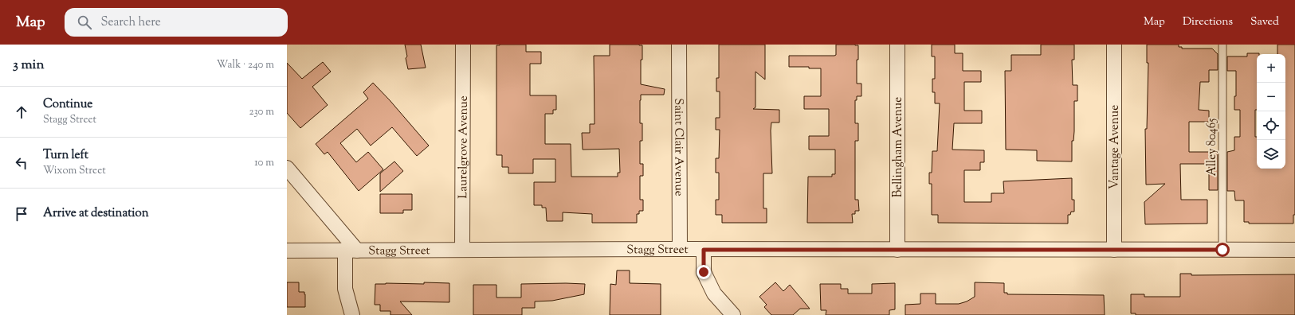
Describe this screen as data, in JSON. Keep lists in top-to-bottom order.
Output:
{
  "streets": {
    "street": [
      "Laurelgrove Avenue",
      "Saint Clair Avenue",
      "Bellingham Avenue",
      "Vantage Avenue",
      "Stagg Street"
    ],
    "lane": ["Alley 80465"]
  },
  "crossings": [
    ["Laurelgrove Avenue", "Stagg Street"],
    ["Saint Clair Avenue", "Stagg Street"],
    ["Bellingham Avenue", "Stagg Street"],
    ["Vantage Avenue", "Stagg Street"],
    ["Alley 80465", "Stagg Street"]
  ],
  "page": {
    "header": "Map",
    "search": "Search here",
    "nav": ["Map", "Directions", "Saved"],
    "heading": ["3 min", "Walk · 240 m"],
    "map_buttons": ["+", "−"],
    "list": [
      ["Continue", "Stagg Street", "230 m"],
      ["Turn left", "Wixom Street", "10 m"],
      "Arrive at destination"
    ]
  }
}
